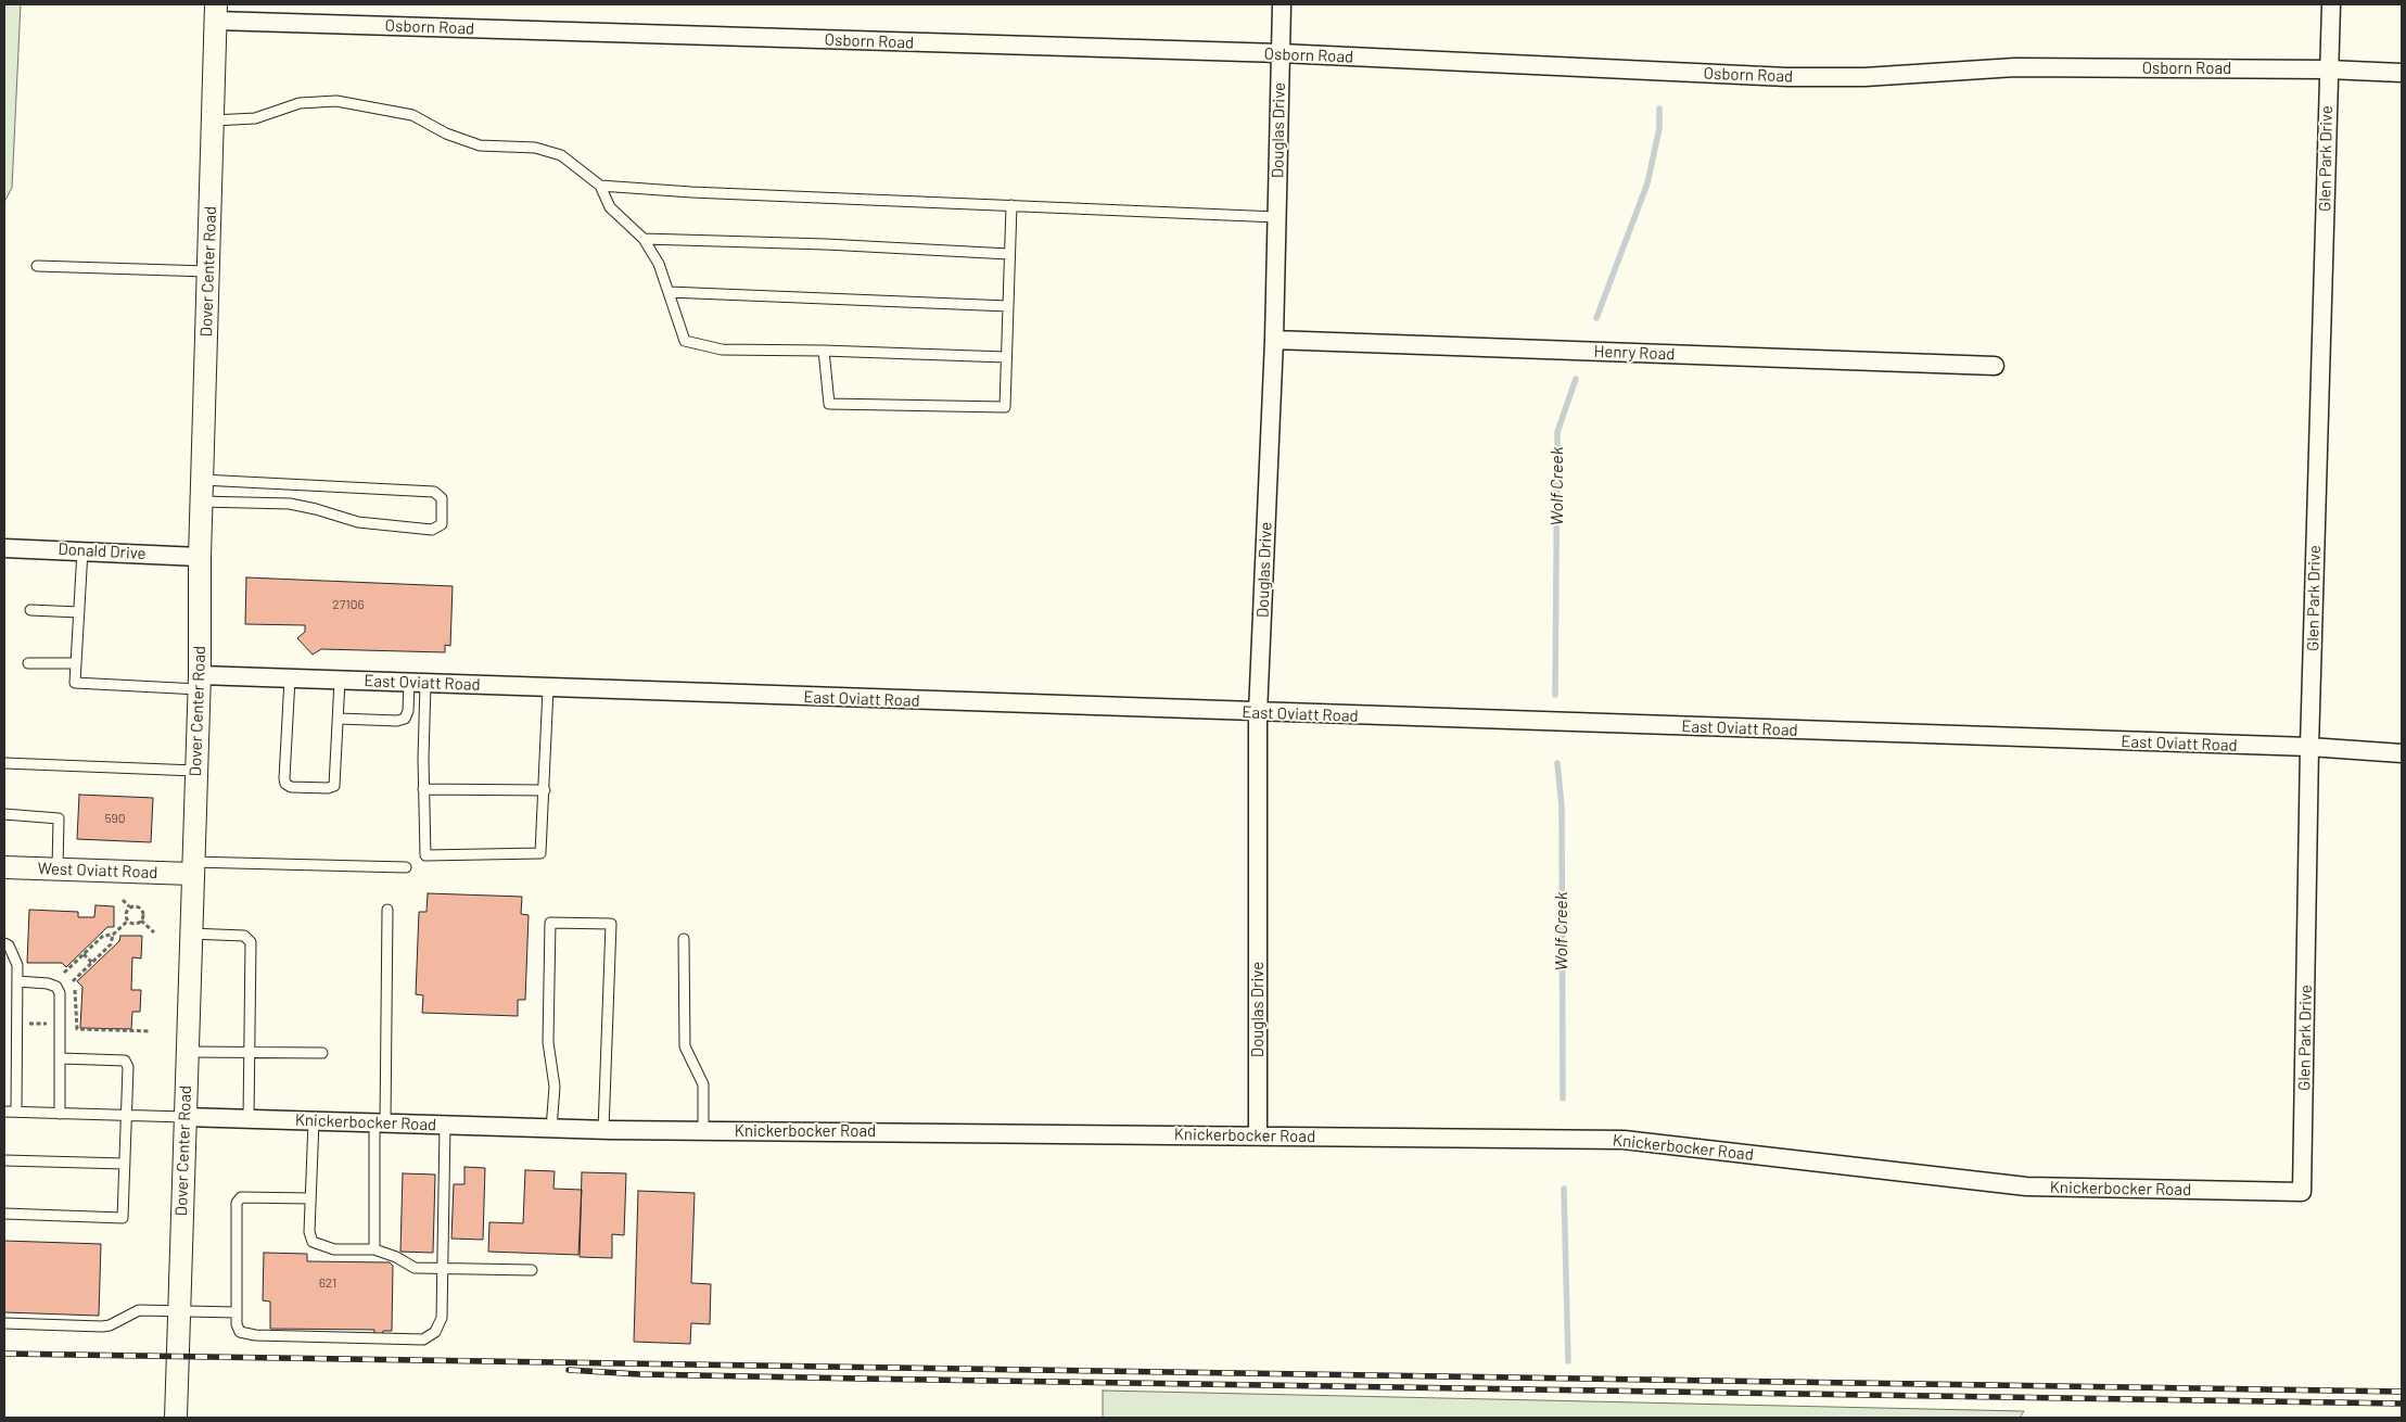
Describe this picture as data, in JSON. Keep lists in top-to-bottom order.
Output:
{
  "streets": {
    "street": [
      "Osborn Road",
      "Douglas Drive",
      "Glen Park Drive",
      "Dover Center Road",
      "Henry Road",
      "Donald Drive",
      "East Oviatt Road",
      "West Oviatt Road",
      "Knickerbocker Road"
    ]
  },
  "crossings": [
    ["Osborn Road", "Douglas Drive"],
    ["Osborn Road", "Glen Park Drive"],
    ["Osborn Road", "Dover Center Road"],
    ["Douglas Drive", "Henry Road"],
    ["Douglas Drive", "East Oviatt Road"],
    ["Douglas Drive", "Knickerbocker Road"],
    ["Glen Park Drive", "East Oviatt Road"],
    ["Glen Park Drive", "Knickerbocker Road"],
    ["Dover Center Road", "Donald Drive"],
    ["Dover Center Road", "East Oviatt Road"],
    ["Dover Center Road", "West Oviatt Road"],
    ["Dover Center Road", "Knickerbocker Road"]
  ],
  "water": ["Wolf Creek"],
  "house_numbers": ["27106", "590", "621"]
}
